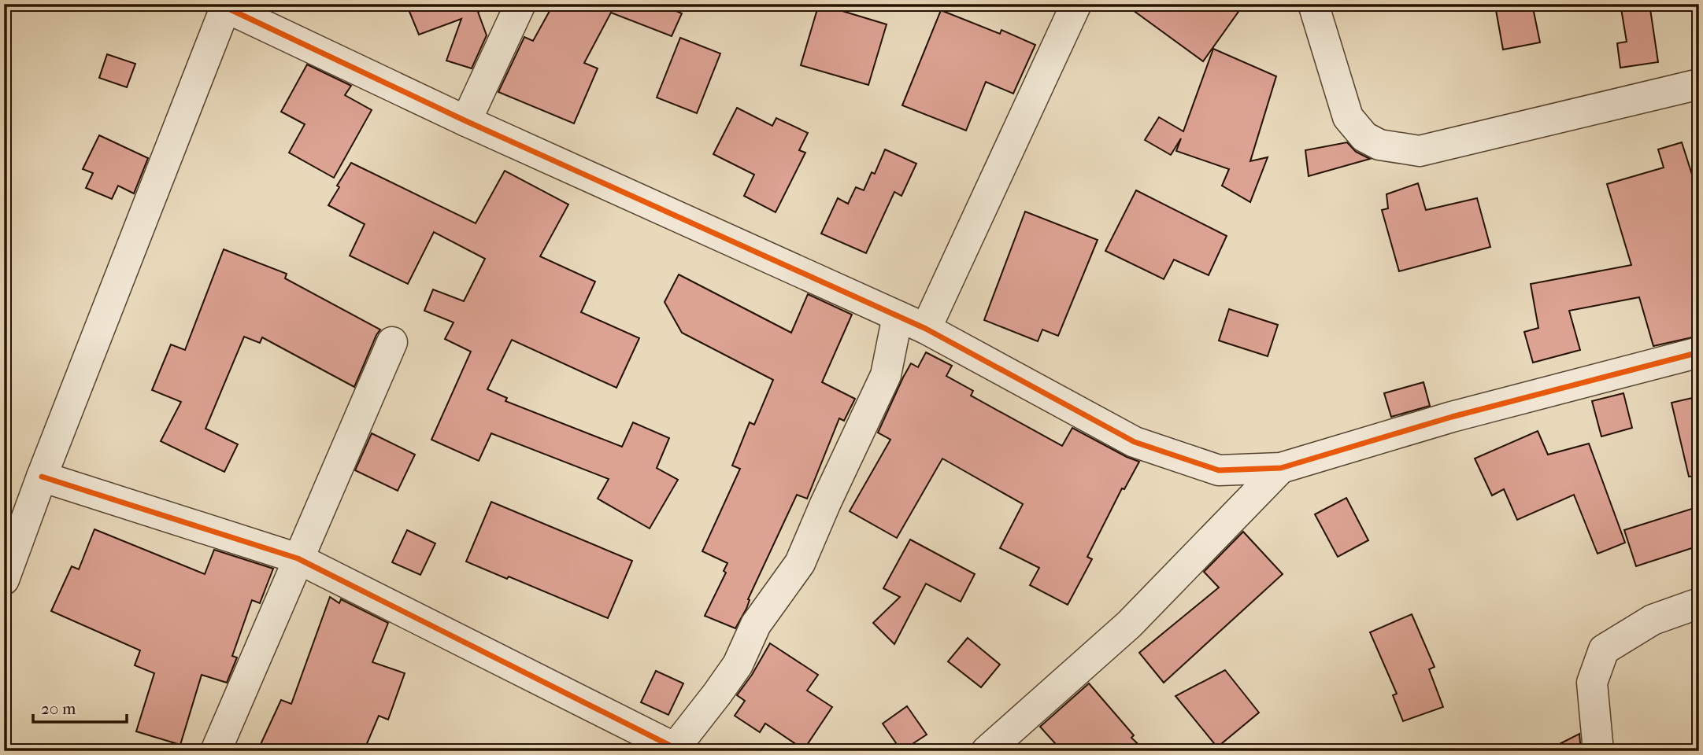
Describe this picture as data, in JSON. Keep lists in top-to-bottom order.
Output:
{
  "scale_bar": "20 m"
}
